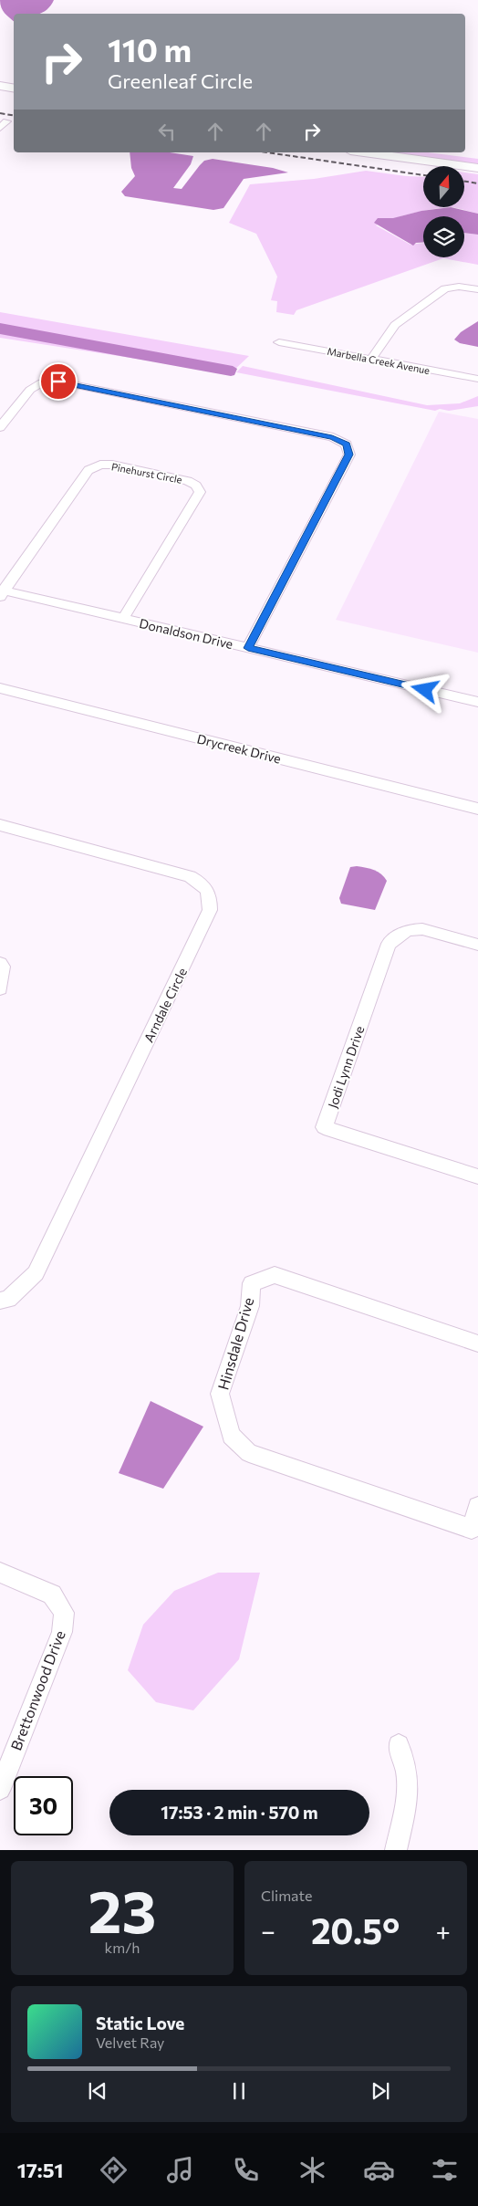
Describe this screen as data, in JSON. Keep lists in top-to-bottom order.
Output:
{
  "streets": {
    "street": [
      "Marbella Creek Avenue",
      "Pinehurst Circle",
      "Donaldson Drive",
      "Drycreek Drive",
      "Arndale Circle",
      "Jodi Lynn Drive",
      "Hinsdale Drive",
      "Brettonwood Drive"
    ]
  },
  "crossings": [
    ["Pinehurst Circle", "Donaldson Drive"]
  ],
  "north": "top",
  "page": {
    "turn": ["110 m", "Greenleaf Circle"],
    "limit": "30",
    "trip": "17:53 · 2 min · 570 m",
    "tile": [
      ["23", "km/h"],
      "Climate"
    ],
    "heat": ["−", "20.5°", "+"],
    "song": ["Static Love", "Velvet Ray"],
    "tabs": "17:51"
  }
}
